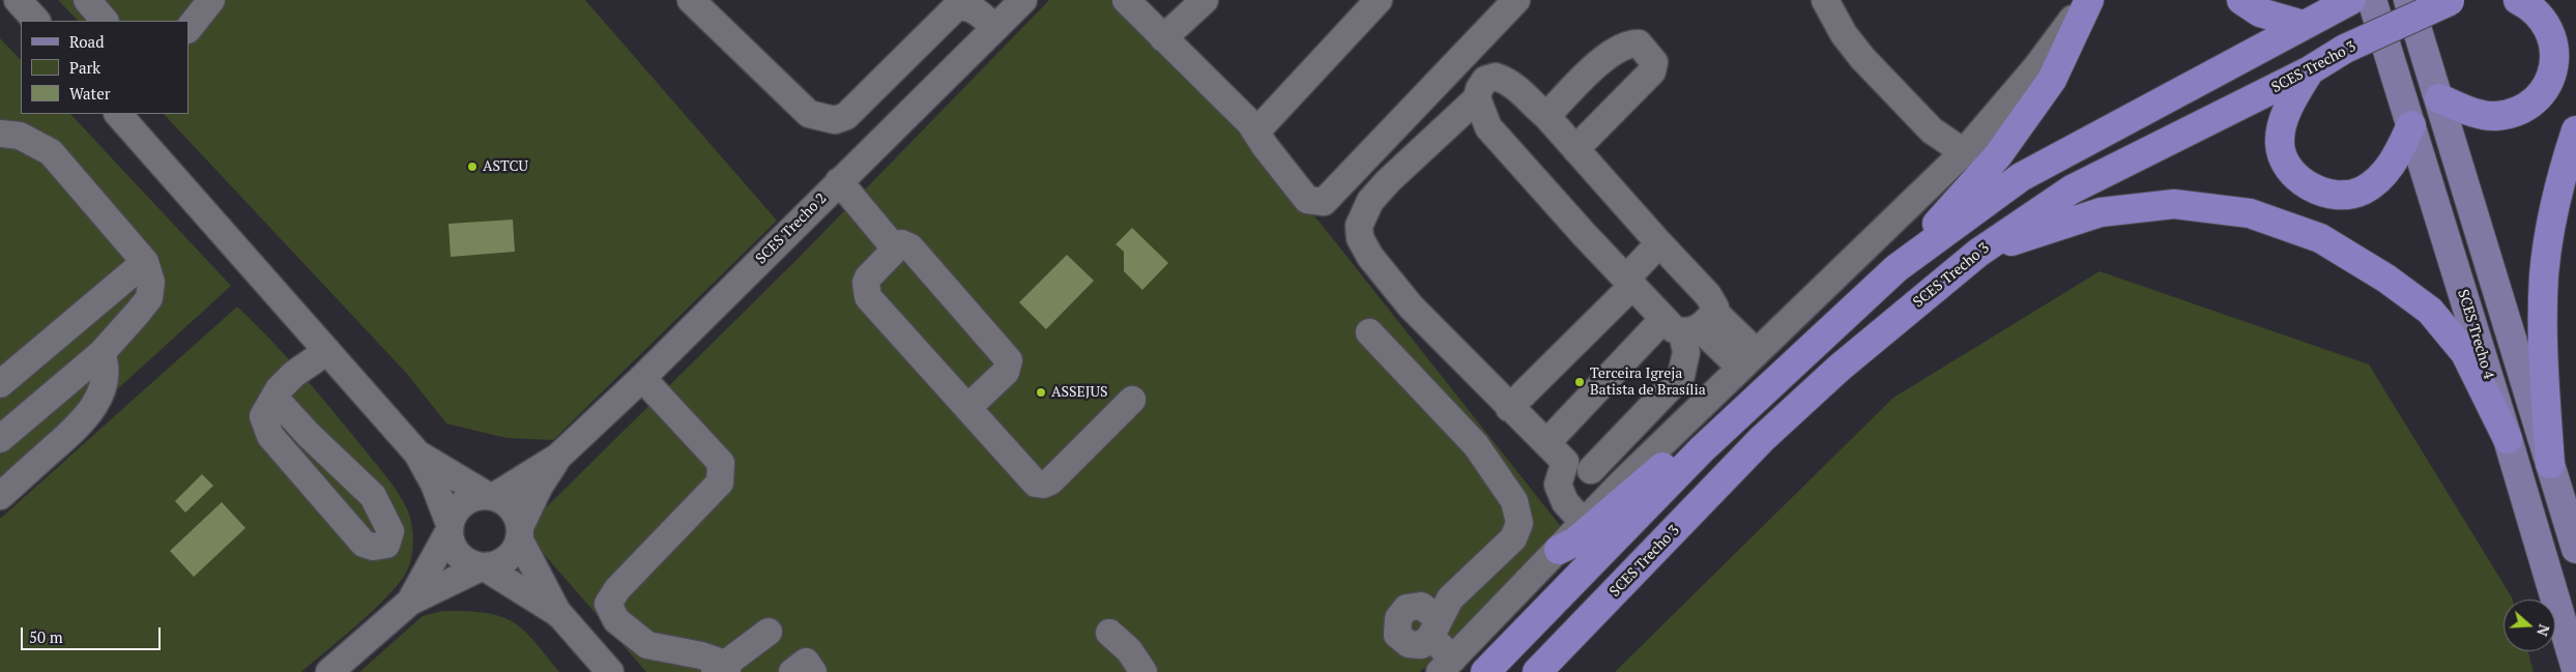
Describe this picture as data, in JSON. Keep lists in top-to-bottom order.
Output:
{
  "streets": {
    "highway": ["SCES Trecho 3"],
    "main road": ["SCES Trecho 4"],
    "street": ["SCES Trecho 2"]
  },
  "places": ["ASTCU", "Terceira Igreja Batista de Brasília", "ASSEJUS"],
  "legend": ["Road", "Park", "Water"],
  "scale_bar": "50 m",
  "north": "right"
}
